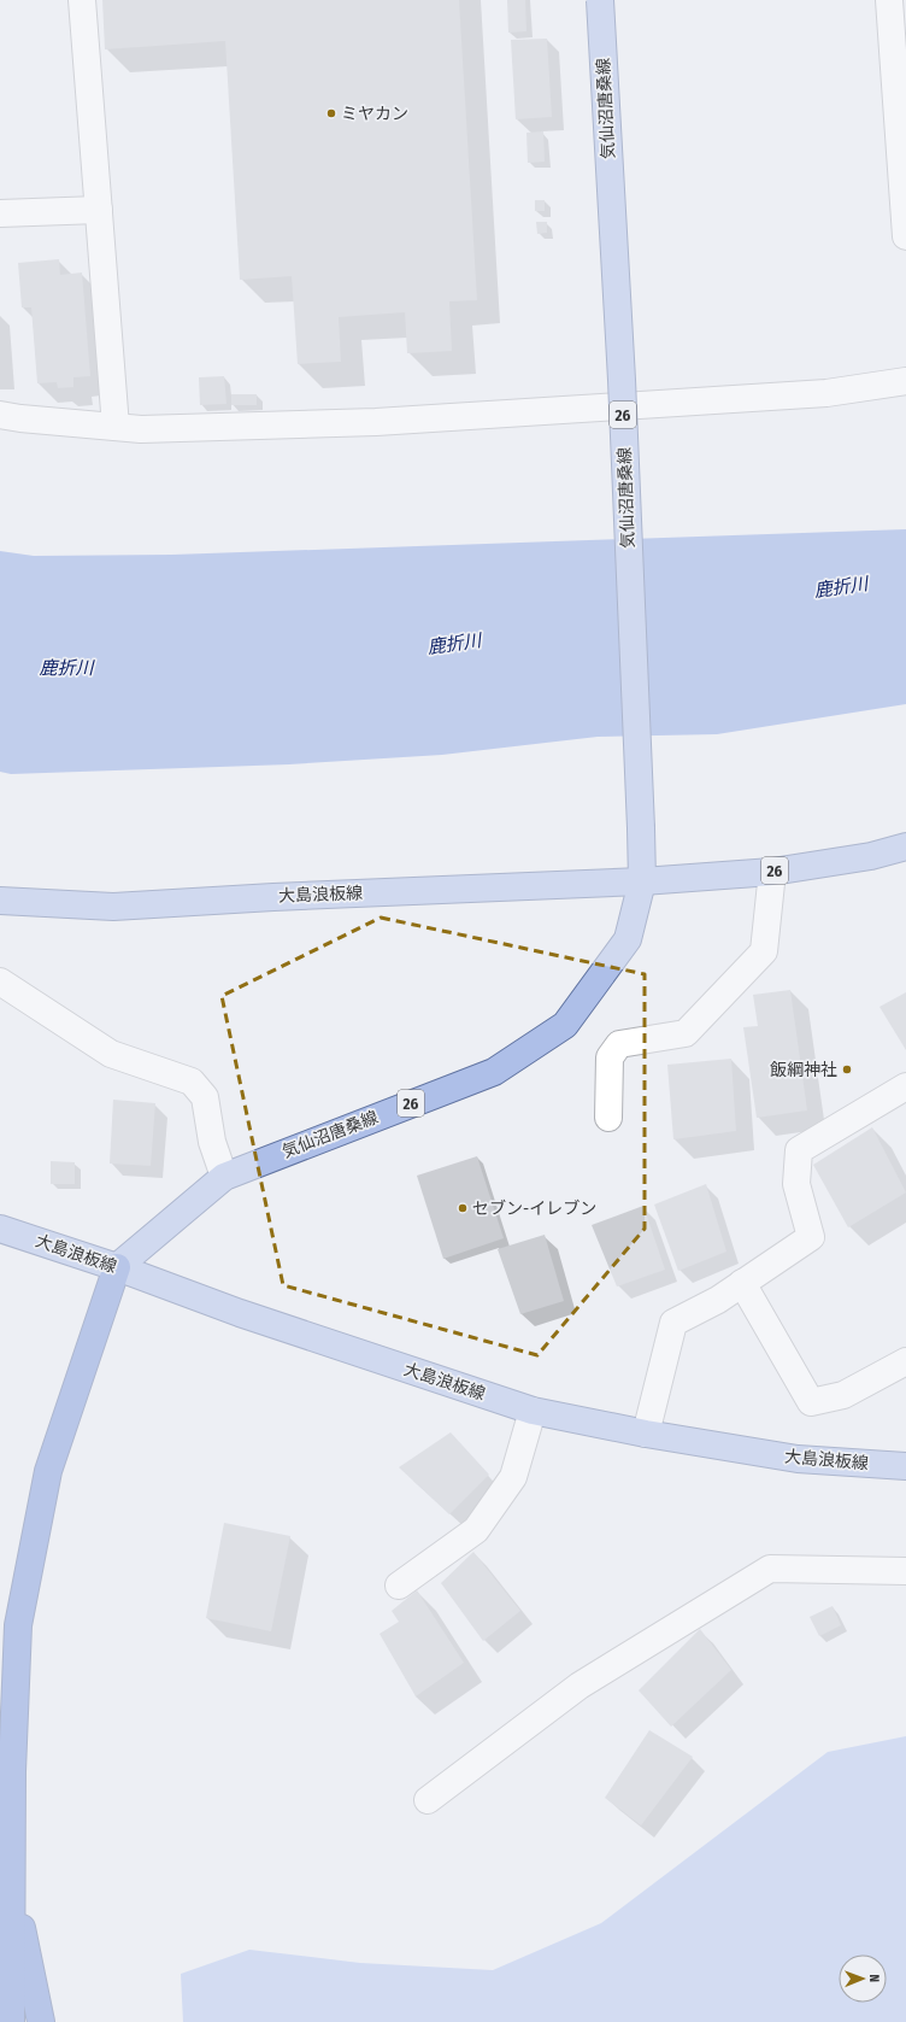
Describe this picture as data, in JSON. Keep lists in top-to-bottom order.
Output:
{
  "streets": {
    "main road": ["気仙沼唐桑線", "26", "大島浪板線"]
  },
  "crossings": [
    ["気仙沼唐桑線", "26"],
    ["気仙沼唐桑線", "大島浪板線"],
    ["26", "大島浪板線"]
  ],
  "water": ["鹿折川"],
  "places": ["ミヤカン", "飯綱神社", "セブン-イレブン"],
  "north": "right"
}
